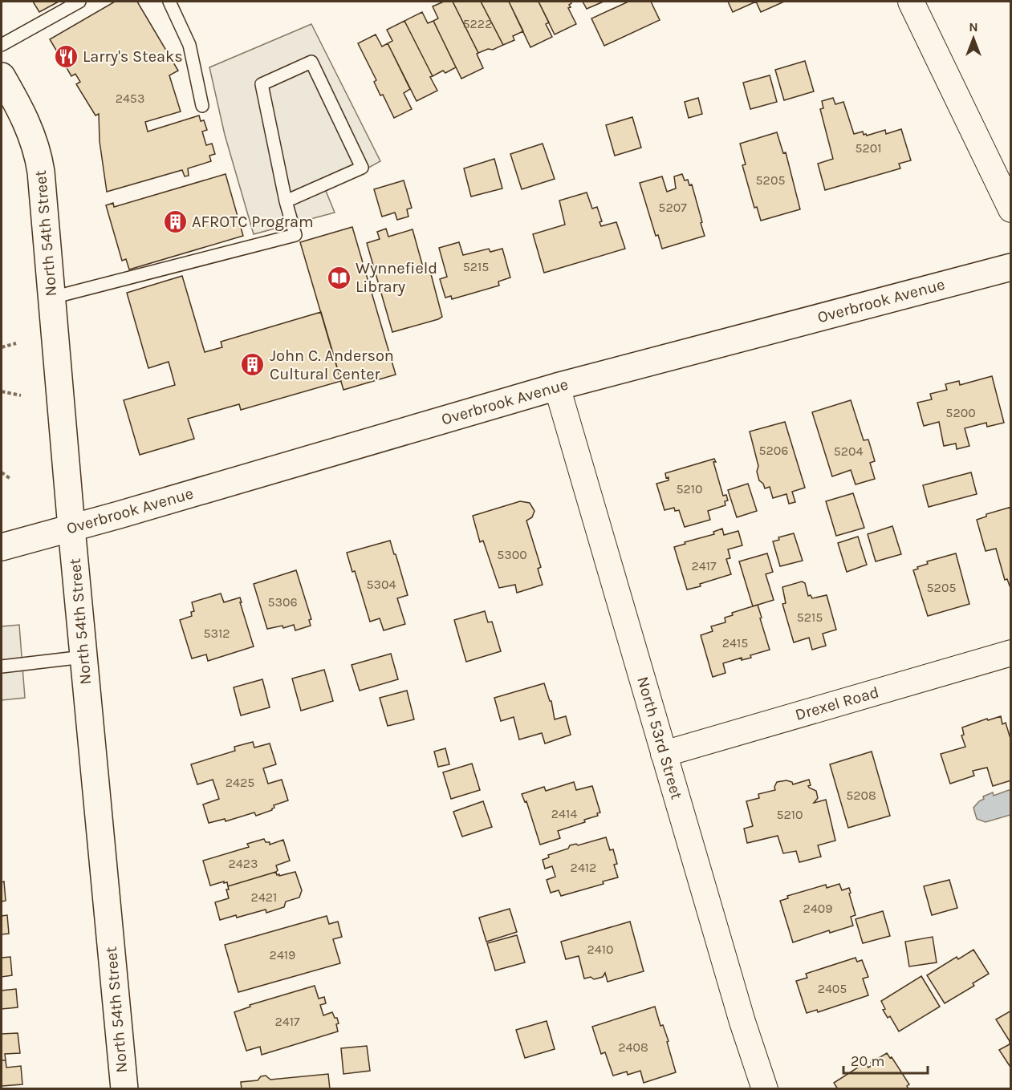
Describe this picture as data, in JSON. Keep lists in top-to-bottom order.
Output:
{
  "streets": {
    "street": [
      "North 54th Street",
      "Overbrook Avenue",
      "Drexel Road",
      "North 53rd Street"
    ]
  },
  "crossings": [
    ["North 54th Street", "Overbrook Avenue"],
    ["Overbrook Avenue", "North 53rd Street"],
    ["Drexel Road", "North 53rd Street"]
  ],
  "places": {
    "restaurant": ["Larry's Steaks"],
    "building": ["AFROTC Program", "John C. Anderson Cultural Center"],
    "library": ["Wynnefield Library"]
  },
  "house_numbers": [
    "5222",
    "2453",
    "5201",
    "5205",
    "5207",
    "5215",
    "5200",
    "5206",
    "5204",
    "5210",
    "5300",
    "2417",
    "5304",
    "5205",
    "5306",
    "5215",
    "5312",
    "2415",
    "2425",
    "5208",
    "2414",
    "5210",
    "2423",
    "2412",
    "2421",
    "2409",
    "2410",
    "2419",
    "2405",
    "2417",
    "2408"
  ],
  "scale_bar": "20 m",
  "north": "top"
}
